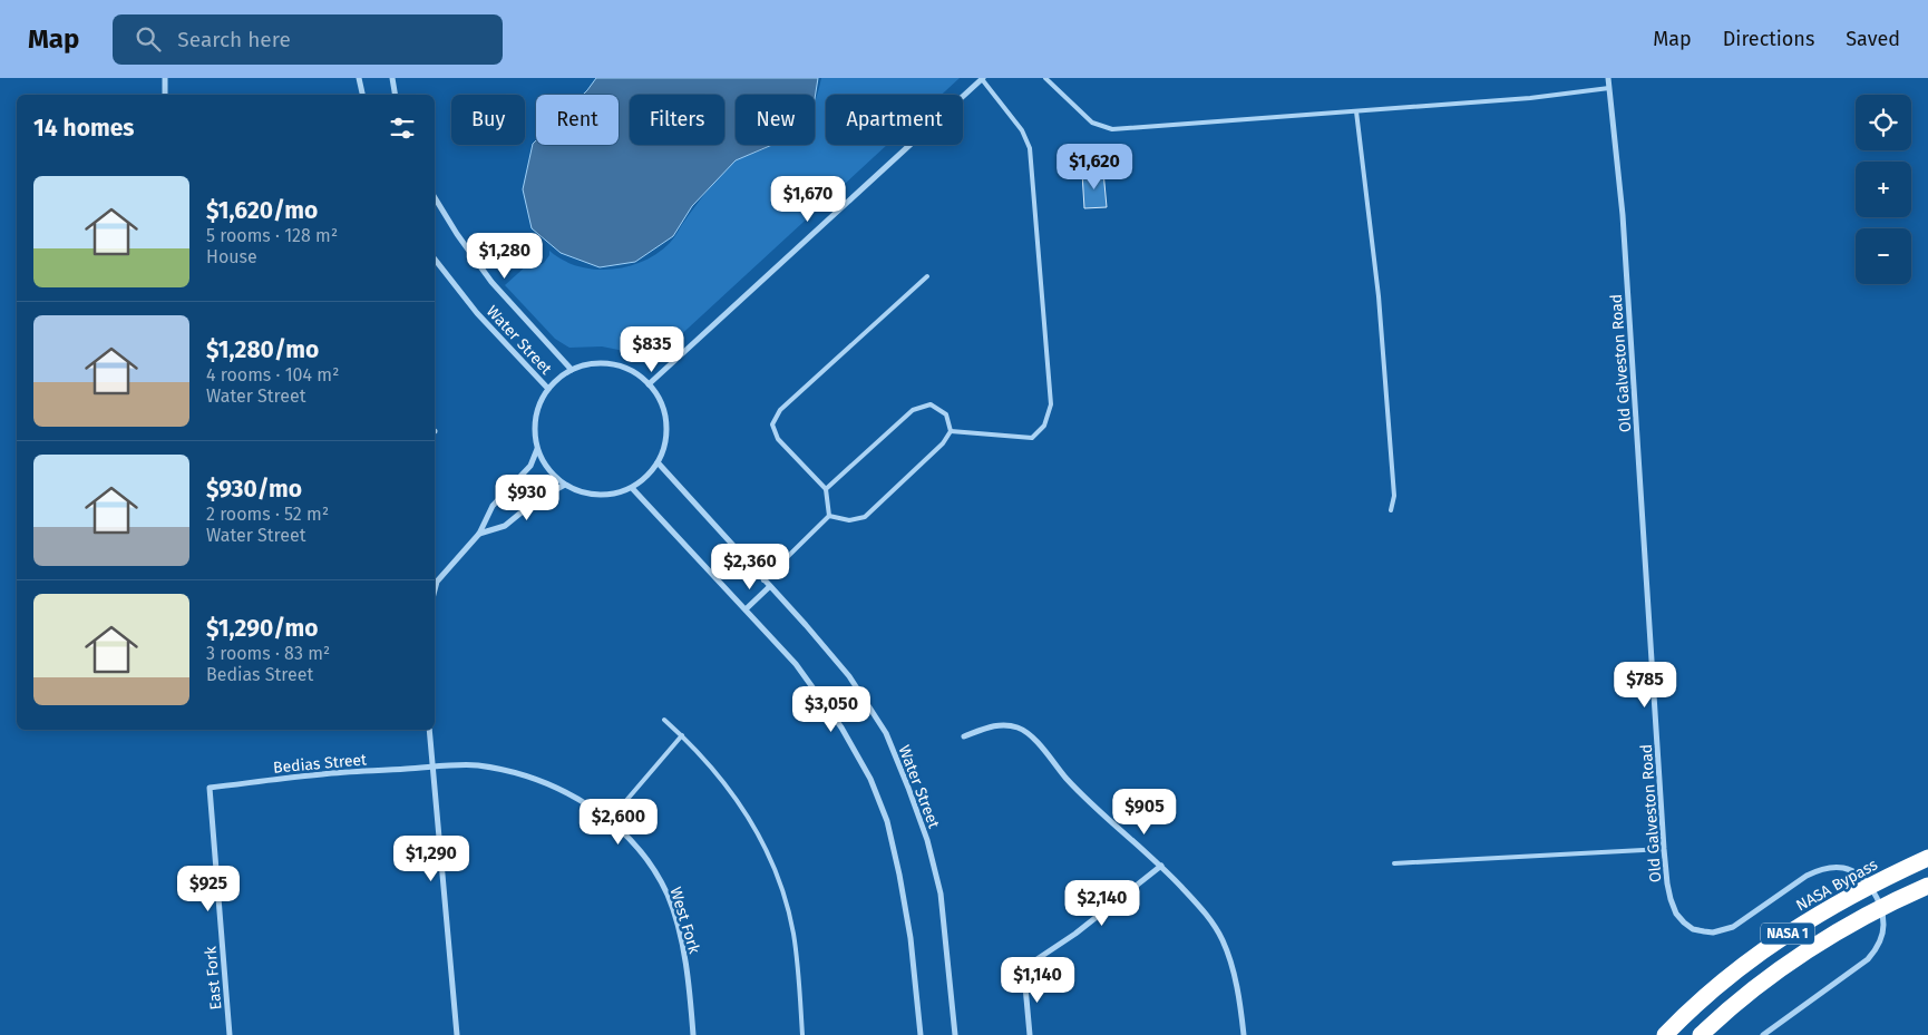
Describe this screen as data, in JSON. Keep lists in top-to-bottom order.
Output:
{
  "streets": {
    "highway": ["NASA Bypass", "NASA 1"],
    "street": [
      "Water Street",
      "Old Galveston Road",
      "Bedias Street",
      "West Fork",
      "East Fork"
    ]
  },
  "crossings": [
    ["Bedias Street", "West Fork"],
    ["Bedias Street", "East Fork"]
  ],
  "page": {
    "header": "Map",
    "search": "Search here",
    "nav": ["Map", "Directions", "Saved"],
    "map_buttons": ["+", "−"],
    "chip": [
      "Buy",
      "Rent",
      "Filters",
      "New",
      "Apartment"
    ],
    "heading": "14 homes",
    "price": [
      "$1,620",
      "$1,670",
      "$1,280",
      "$835",
      "$930",
      "$2,360",
      "$785",
      "$3,050",
      "$905",
      "$2,600",
      "$1,290",
      "$925",
      "$2,140",
      "$1,140"
    ],
    "list": [
      {
        "name": "$1,620/mo",
        "note": "5 rooms · 128 m² · House"
      },
      {
        "name": "$1,280/mo",
        "note": "4 rooms · 104 m² · Water Street"
      },
      {
        "name": "$930/mo",
        "note": "2 rooms · 52 m² · Water Street"
      },
      {
        "name": "$1,290/mo",
        "note": "3 rooms · 83 m² · Bedias Street"
      }
    ]
  }
}
